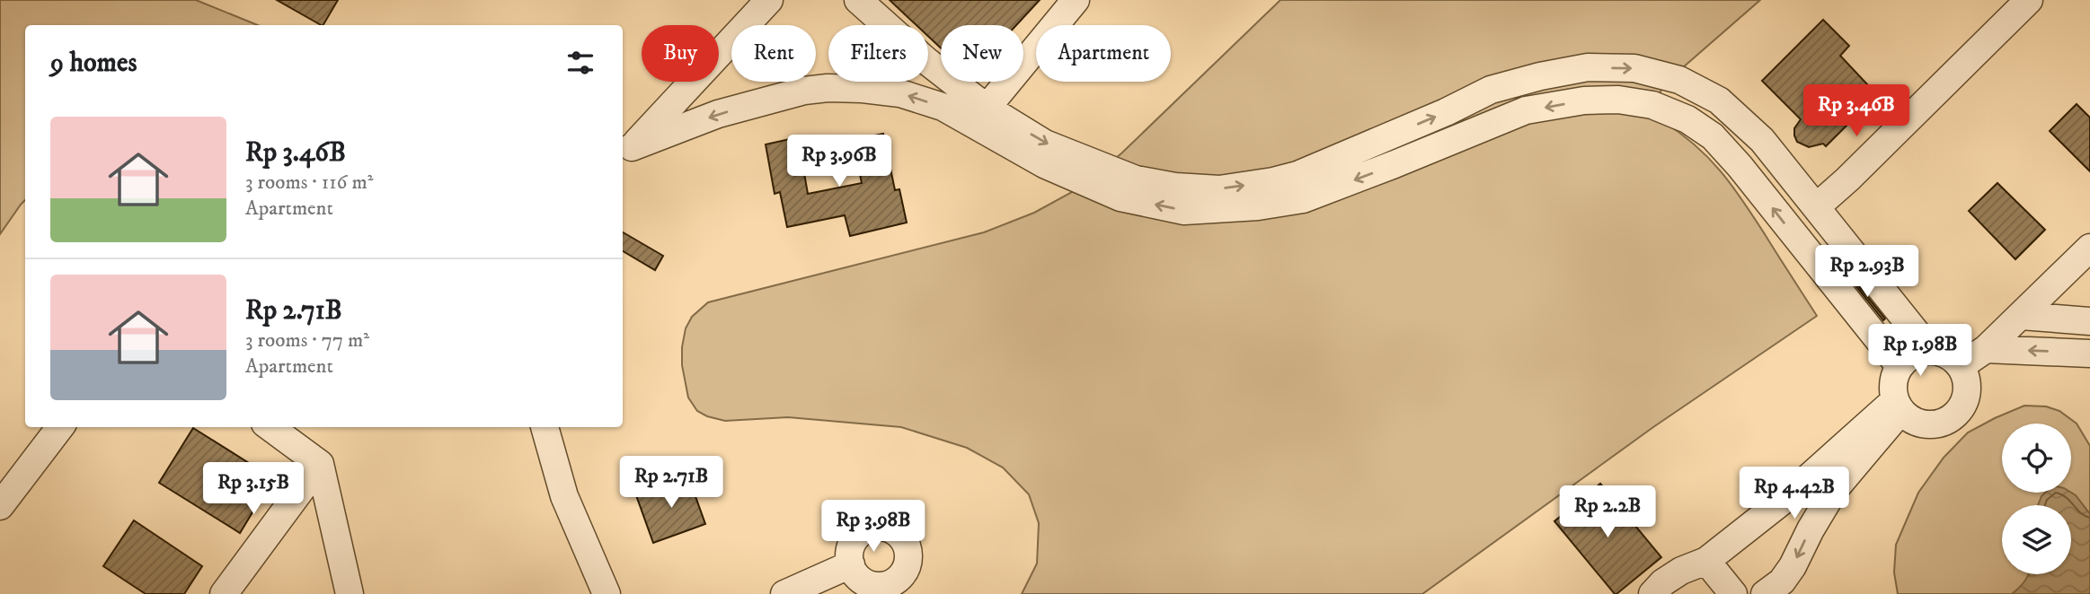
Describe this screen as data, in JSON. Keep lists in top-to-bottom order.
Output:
{
  "page": {
    "chip": [
      "Buy",
      "Rent",
      "Filters",
      "New",
      "Apartment"
    ],
    "heading": "9 homes",
    "price": [
      "Rp 3.46B",
      "Rp 3.96B",
      "Rp 2.93B",
      "Rp 1.98B",
      "Rp 2.71B",
      "Rp 3.15B",
      "Rp 4.42B",
      "Rp 2.2B",
      "Rp 3.98B"
    ],
    "list": [
      {
        "name": "Rp 3.46B",
        "note": "3 rooms · 116 m² · Apartment"
      },
      {
        "name": "Rp 2.71B",
        "note": "3 rooms · 77 m² · Apartment"
      }
    ]
  }
}
